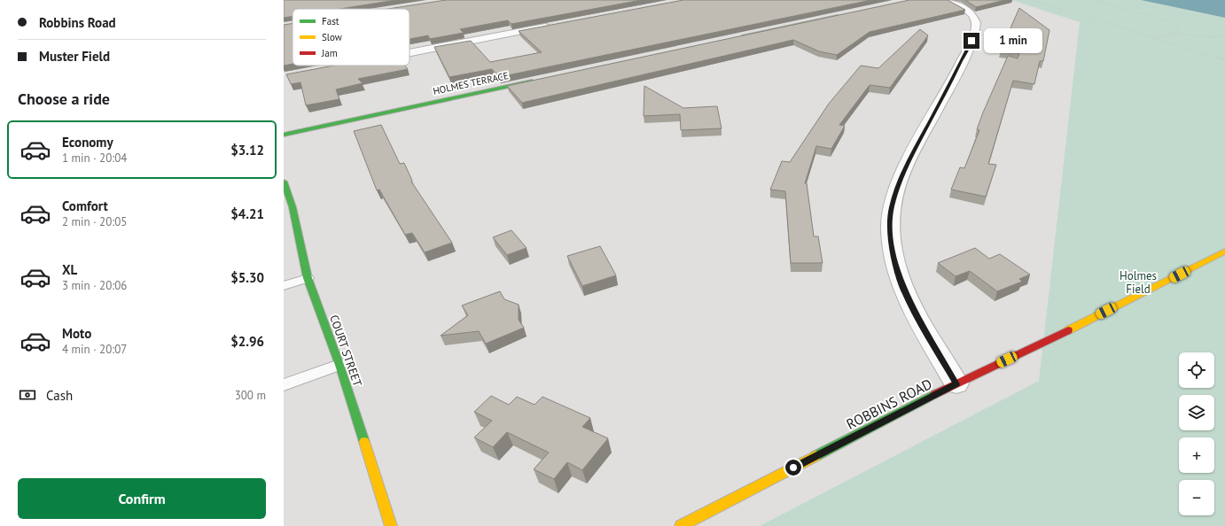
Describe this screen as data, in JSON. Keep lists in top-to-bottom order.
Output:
{
  "streets": {
    "street": ["HOLMES TERRACE", "COURT STREET", "ROBBINS ROAD"]
  },
  "parks": ["Holmes Field"],
  "legend": ["Fast", "Slow", "Jam"],
  "page": {
    "banner": ["Robbins Road", "Muster Field"],
    "bubble": "1 min",
    "heading": "Choose a ride",
    "list": [
      {
        "name": "Economy",
        "note": "1 min · 20:04",
        "value": "$3.12"
      },
      {
        "name": "Comfort",
        "note": "2 min · 20:05",
        "value": "$4.21"
      },
      {
        "name": "XL",
        "note": "3 min · 20:06",
        "value": "$5.30"
      },
      {
        "name": "Moto",
        "note": "4 min · 20:07",
        "value": "$2.96"
      }
    ],
    "map_buttons": ["+", "−"],
    "pay": ["Cash", "300 m"],
    "buttons": "Confirm"
  }
}
